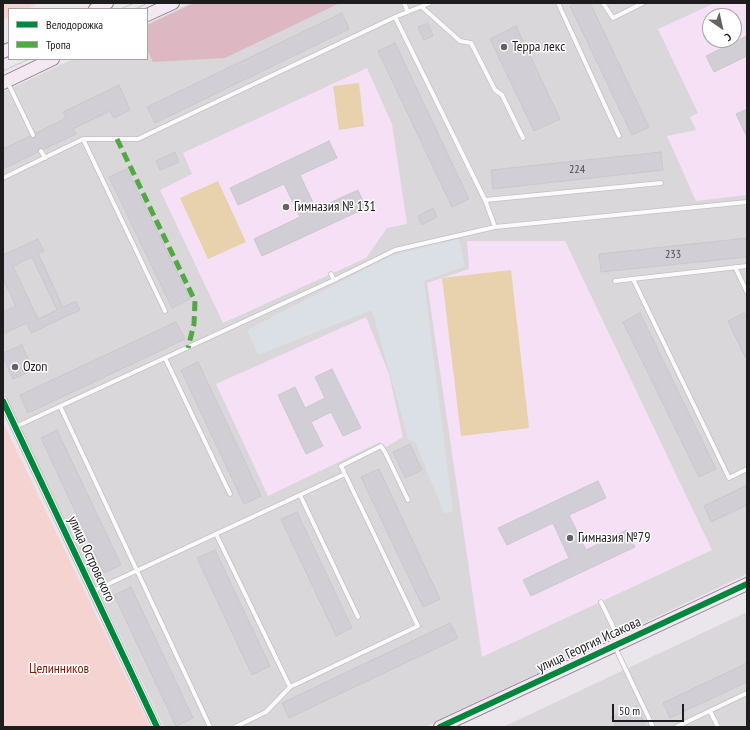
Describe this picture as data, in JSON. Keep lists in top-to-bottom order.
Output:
{
  "streets": {
    "street": ["улица Островского", "улица Георгия Исакова"]
  },
  "parks": ["Целинников"],
  "places": [
    "Терра лекс",
    "Гимназия № 131",
    "Ozon",
    "Гимназия №79"
  ],
  "house_numbers": ["224", "233"],
  "legend": ["Велодорожка", "Тропа"],
  "scale_bar": "50 m",
  "north": "bottom right"
}
